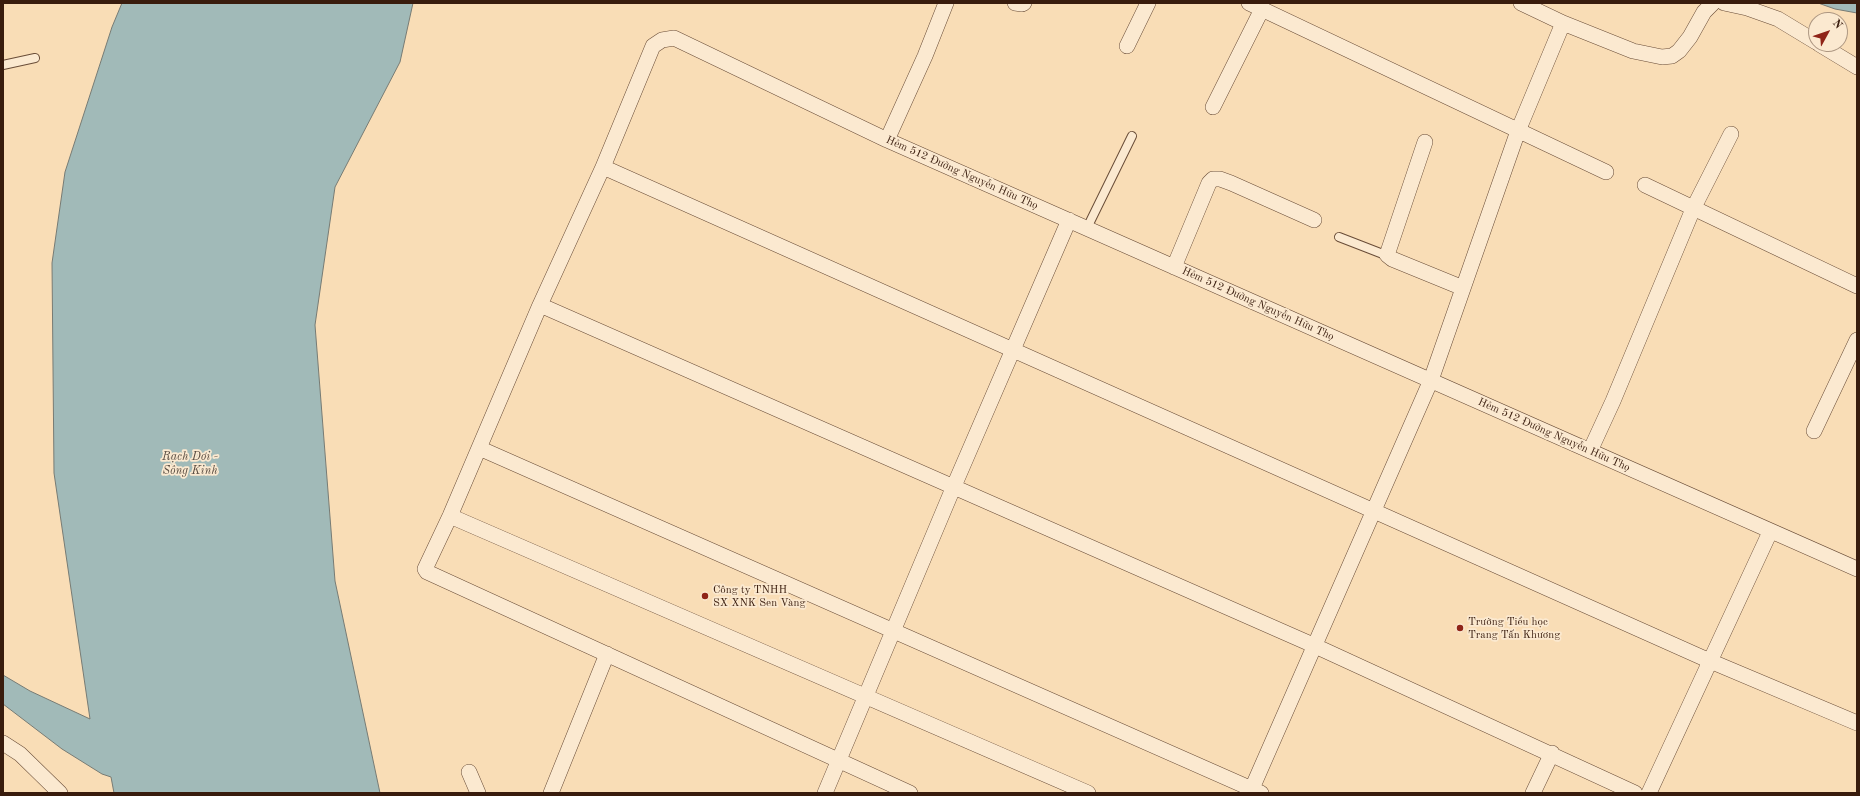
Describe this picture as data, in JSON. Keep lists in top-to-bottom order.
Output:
{
  "streets": {
    "street": ["Hẻm 512 Đường Nguyễn Hữu Thọ"]
  },
  "water": ["Rạch Dơi - Sông Kinh"],
  "places": ["Công ty TNHH SX XNK Sen Vàng", "Trường Tiểu học Trang Tấn Khương"],
  "north": "top right"
}
